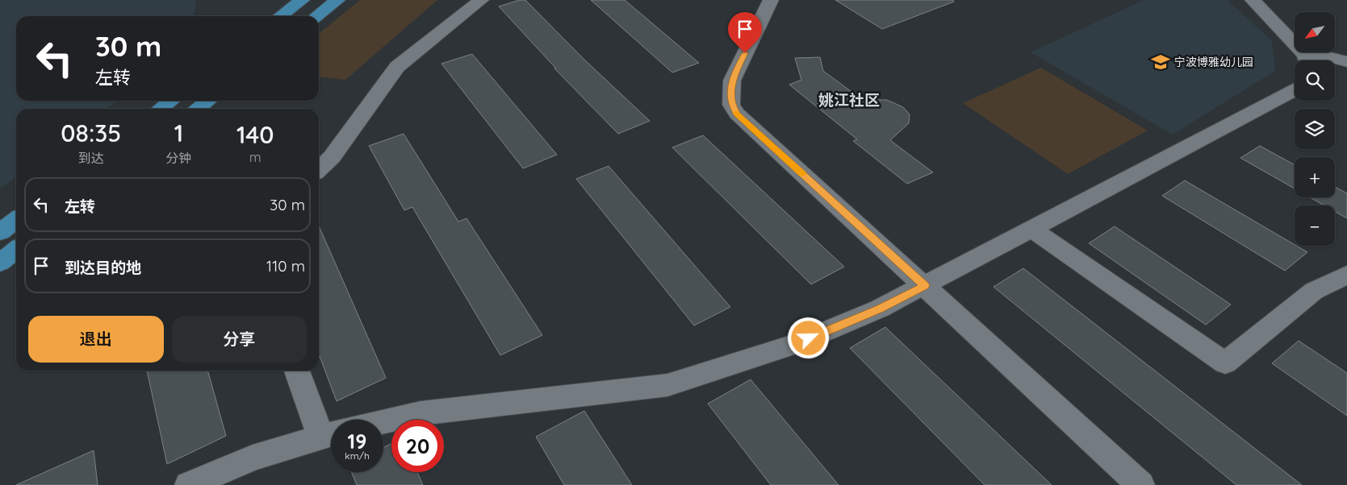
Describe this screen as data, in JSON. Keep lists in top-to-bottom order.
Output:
{
  "districts": ["姚江社区"],
  "places": {
    "school or university": ["宁波博雅幼儿园"]
  },
  "north": "bottom left",
  "page": {
    "map_buttons": ["+", "−"],
    "turn": ["30 m", "左转"],
    "eta": [
      "08:35",
      "到达",
      "1",
      "分钟",
      "140",
      "m"
    ],
    "list": [
      {
        "name": "左转",
        "value": "30 m"
      },
      {
        "name": "到达目的地",
        "value": "110 m"
      }
    ],
    "buttons": ["退出", "分享"],
    "speed": "19 km/h",
    "limit": "20"
  }
}
